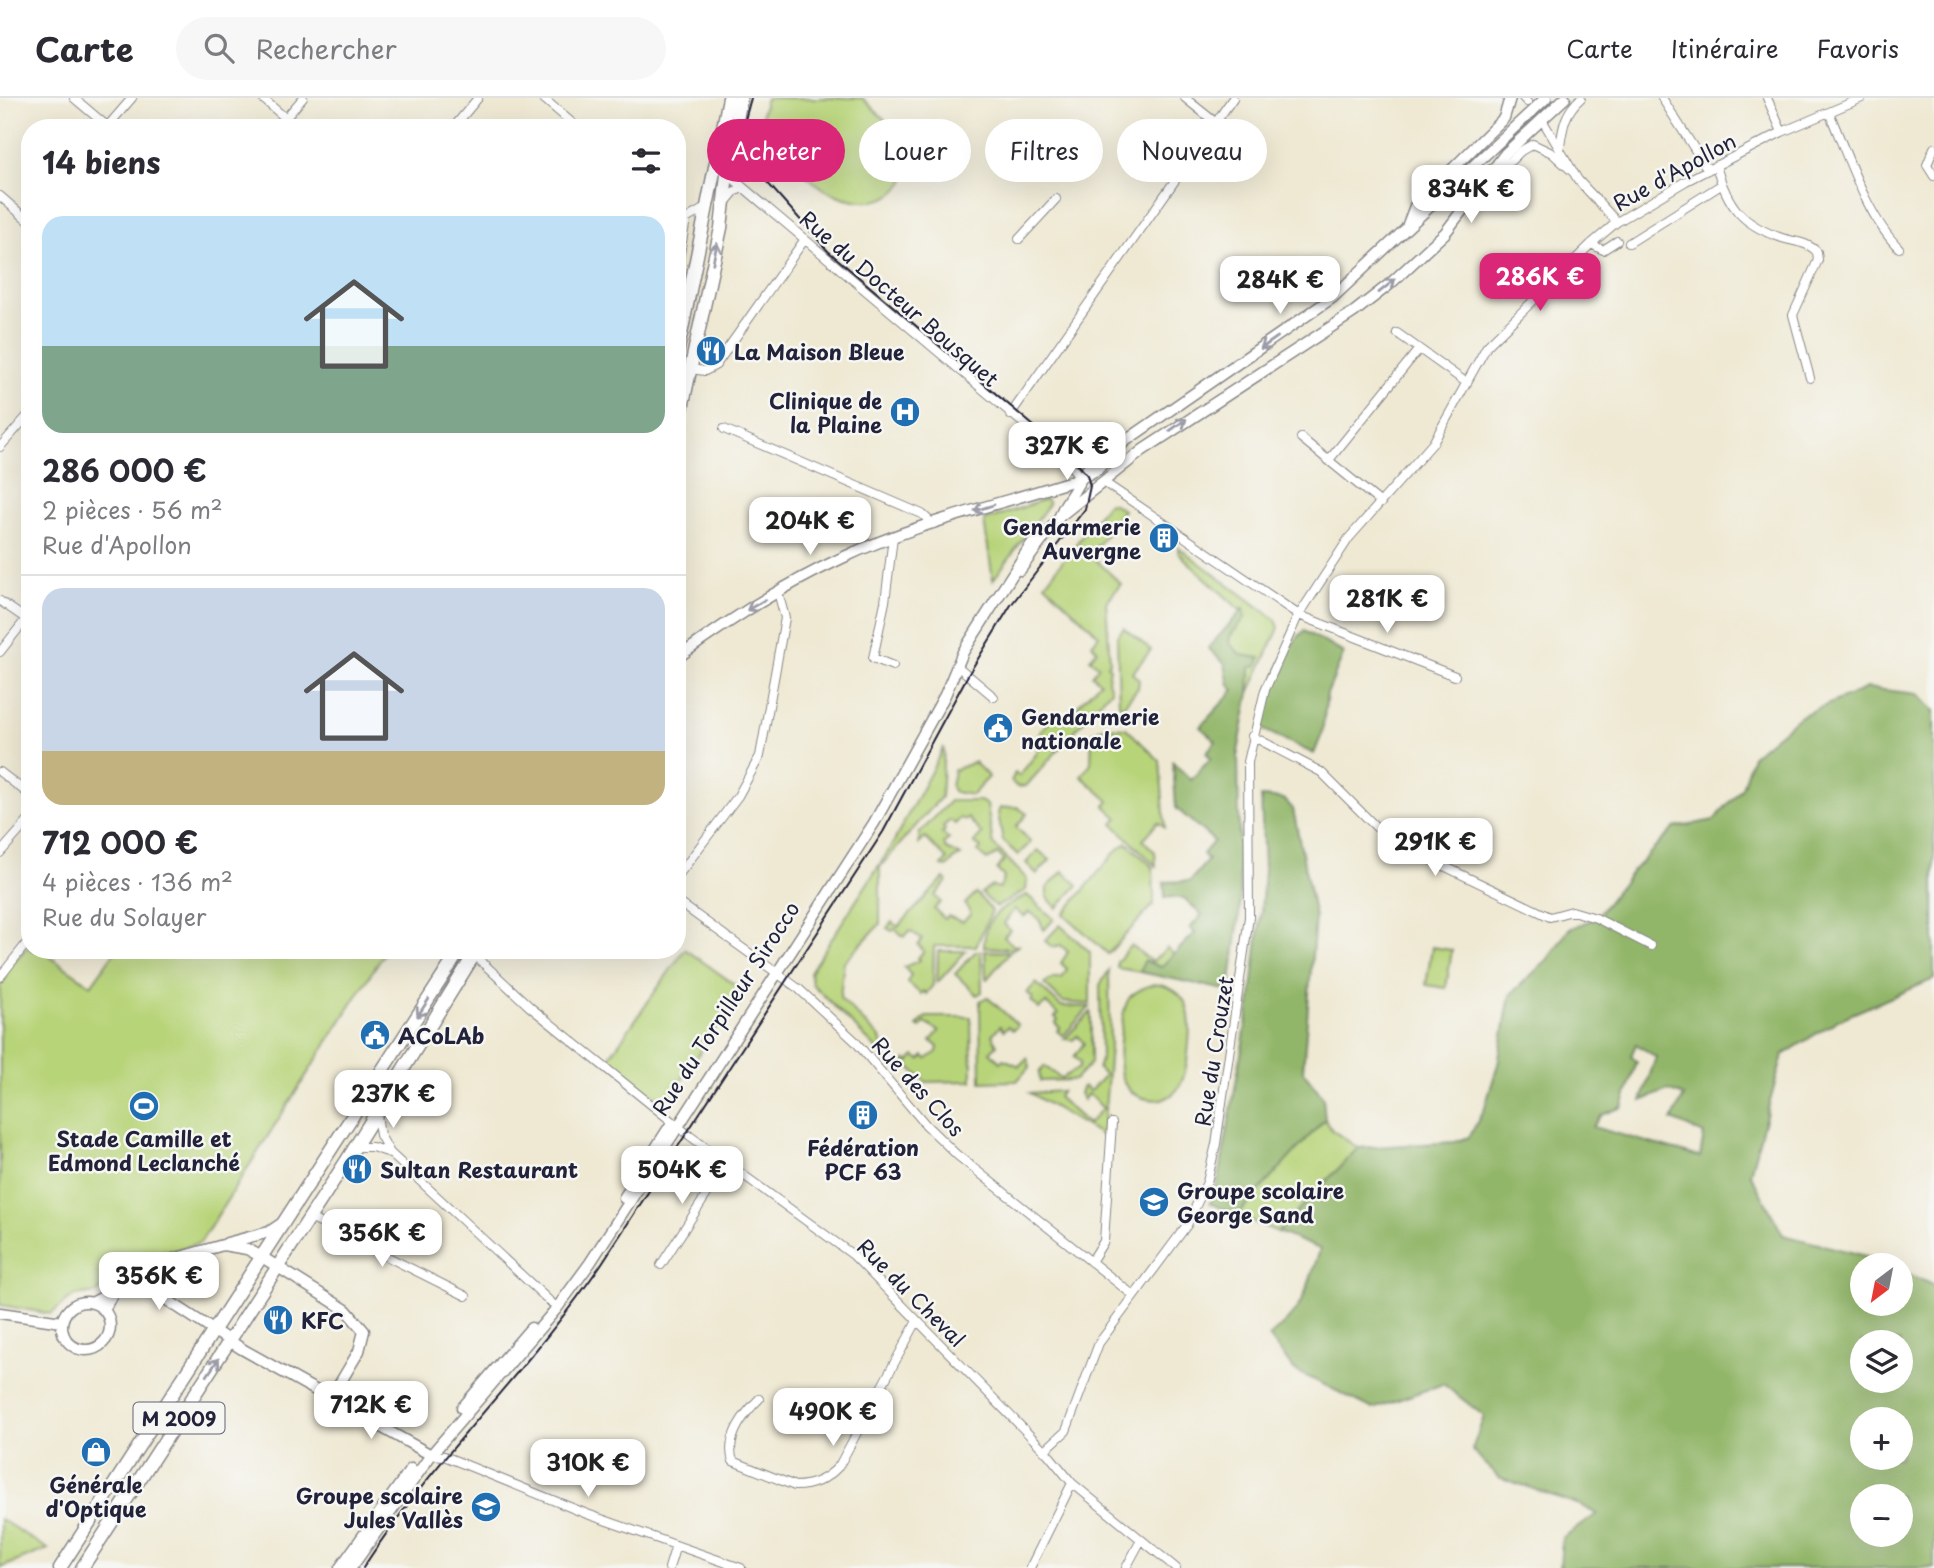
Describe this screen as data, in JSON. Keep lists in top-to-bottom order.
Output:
{
  "streets": {
    "main road": ["M 2009"],
    "street": [
      "Rue d'Apollon",
      "Rue du Docteur Bousquet",
      "Rue du Torpilleur Sirocco",
      "Rue du Crouzet",
      "Rue des Clos",
      "Rue du Cheval"
    ]
  },
  "crossings": [
    ["Rue d'Apollon", "Rue du Crouzet"],
    ["Rue du Docteur Bousquet", "Rue du Torpilleur Sirocco"],
    ["Rue du Torpilleur Sirocco", "Rue des Clos"],
    ["Rue du Torpilleur Sirocco", "Rue du Cheval"],
    ["Rue du Crouzet", "Rue des Clos"],
    ["Rue du Crouzet", "Rue du Cheval"]
  ],
  "places": {
    "restaurant": ["La Maison Bleue", "Sultan Restaurant", "KFC"],
    "hospital": ["Clinique de la Plaine"],
    "building": ["Gendarmerie Auvergne", "Fédération PCF 63"],
    "public building": ["Gendarmerie nationale", "ACoLAb"],
    "sports": ["Stade Camille et Edmond Leclanché"],
    "school or university": ["Groupe scolaire George Sand", "Groupe scolaire Jules Vallès"],
    "shop": ["Générale d'Optique"]
  },
  "north": "bottom left",
  "page": {
    "header": "Carte",
    "search": "Rechercher",
    "nav": ["Carte", "Itinéraire", "Favoris"],
    "chip": [
      "Acheter",
      "Louer",
      "Filtres",
      "Nouveau"
    ],
    "heading": "14 biens",
    "price": [
      "834K €",
      "286K €",
      "284K €",
      "327K €",
      "204K €",
      "281K €",
      "291K €",
      "237K €",
      "504K €",
      "356K €",
      "356K €",
      "712K €",
      "490K €",
      "310K €"
    ],
    "list": [
      {
        "name": "286 000 €",
        "note": "2 pièces · 56 m² · Rue d'Apollon"
      },
      {
        "name": "712 000 €",
        "note": "4 pièces · 136 m² · Rue du Solayer"
      }
    ],
    "map_buttons": ["+", "−"]
  }
}
